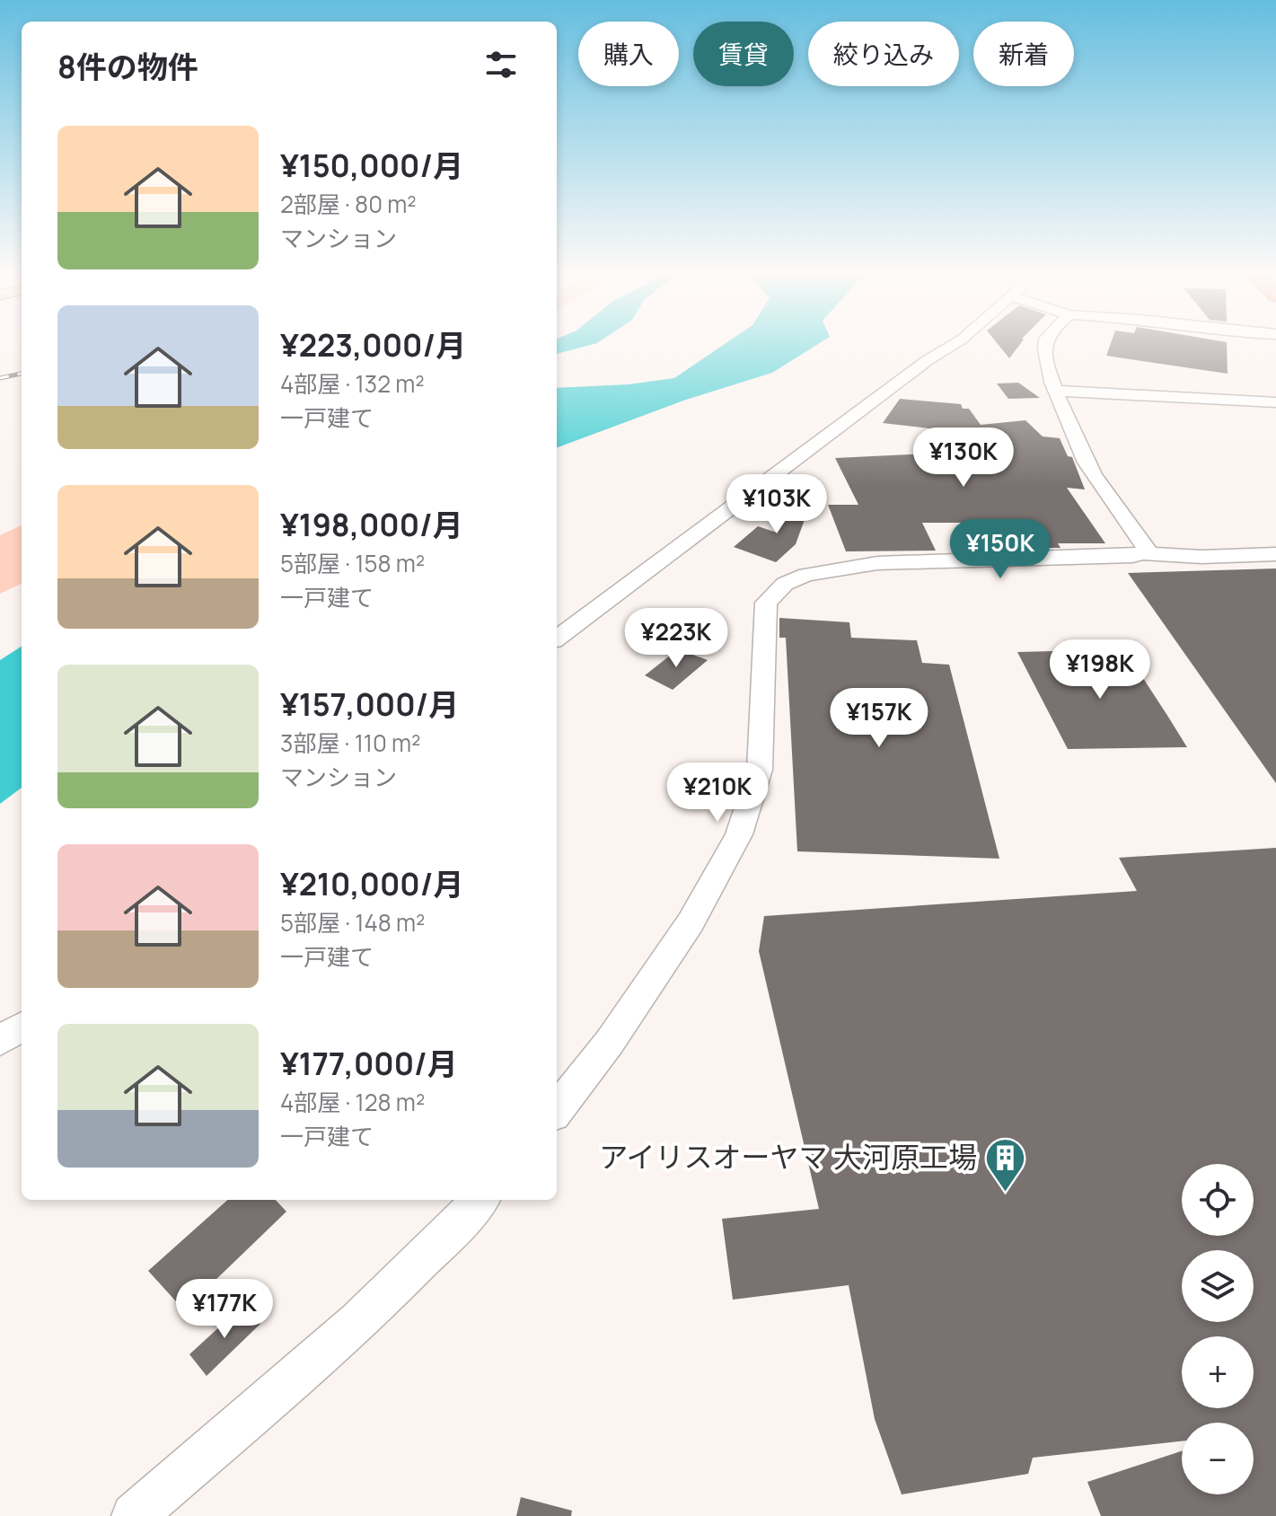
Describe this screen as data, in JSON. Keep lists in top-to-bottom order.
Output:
{
  "places": {
    "building": ["アイリスオーヤマ 大河原工場"]
  },
  "page": {
    "chip": [
      "購入",
      "賃貸",
      "絞り込み",
      "新着"
    ],
    "heading": "8件の物件",
    "list": [
      {
        "name": "¥150,000/月",
        "note": "2部屋 · 80 m² · マンション"
      },
      {
        "name": "¥223,000/月",
        "note": "4部屋 · 132 m² · 一戸建て"
      },
      {
        "name": "¥198,000/月",
        "note": "5部屋 · 158 m² · 一戸建て"
      },
      {
        "name": "¥157,000/月",
        "note": "3部屋 · 110 m² · マンション"
      },
      {
        "name": "¥210,000/月",
        "note": "5部屋 · 148 m² · 一戸建て"
      },
      {
        "name": "¥177,000/月",
        "note": "4部屋 · 128 m² · 一戸建て"
      }
    ],
    "price": [
      "¥130K",
      "¥103K",
      "¥150K",
      "¥223K",
      "¥198K",
      "¥157K",
      "¥210K",
      "¥177K"
    ],
    "map_buttons": ["+", "−"]
  }
}
